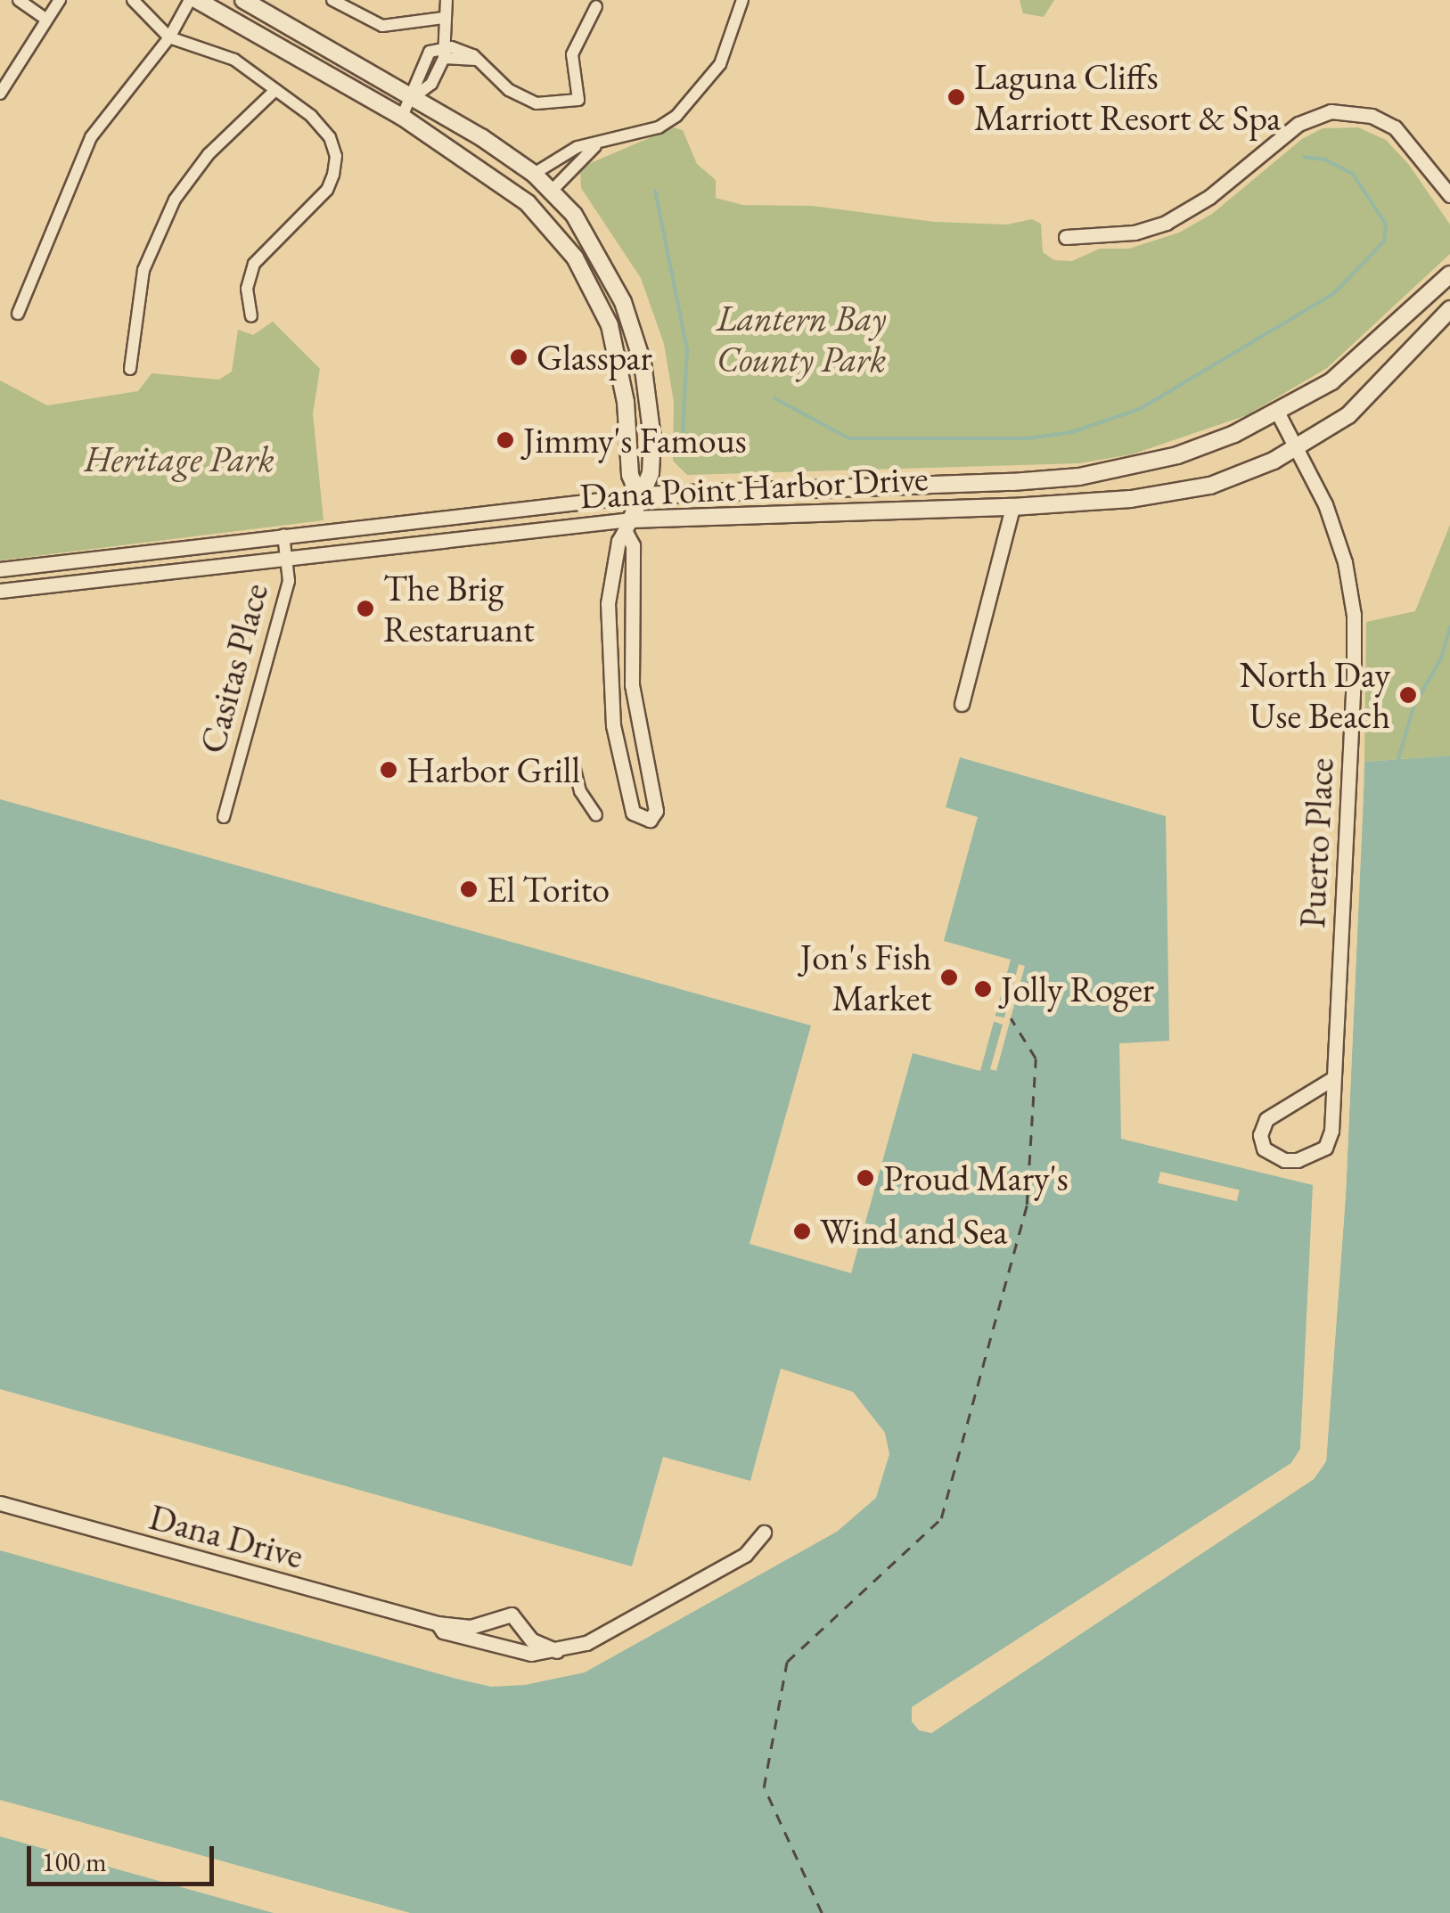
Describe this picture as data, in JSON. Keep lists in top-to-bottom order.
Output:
{
  "streets": {
    "main road": ["Dana Point Harbor Drive"],
    "street": ["Casitas Place", "Puerto Place", "Dana Drive"]
  },
  "crossings": [
    ["Dana Point Harbor Drive", "Casitas Place"],
    ["Dana Point Harbor Drive", "Puerto Place"]
  ],
  "parks": ["Lantern Bay County Park", "Heritage Park"],
  "places": [
    "Laguna Cliffs Marriott Resort & Spa",
    "Glasspar",
    "Jimmy's Famous",
    "The Brig Restaruant",
    "North Day Use Beach",
    "Harbor Grill",
    "El Torito",
    "Jon's Fish Market",
    "Jolly Roger",
    "Proud Mary's",
    "Wind and Sea"
  ],
  "scale_bar": "100 m"
}
